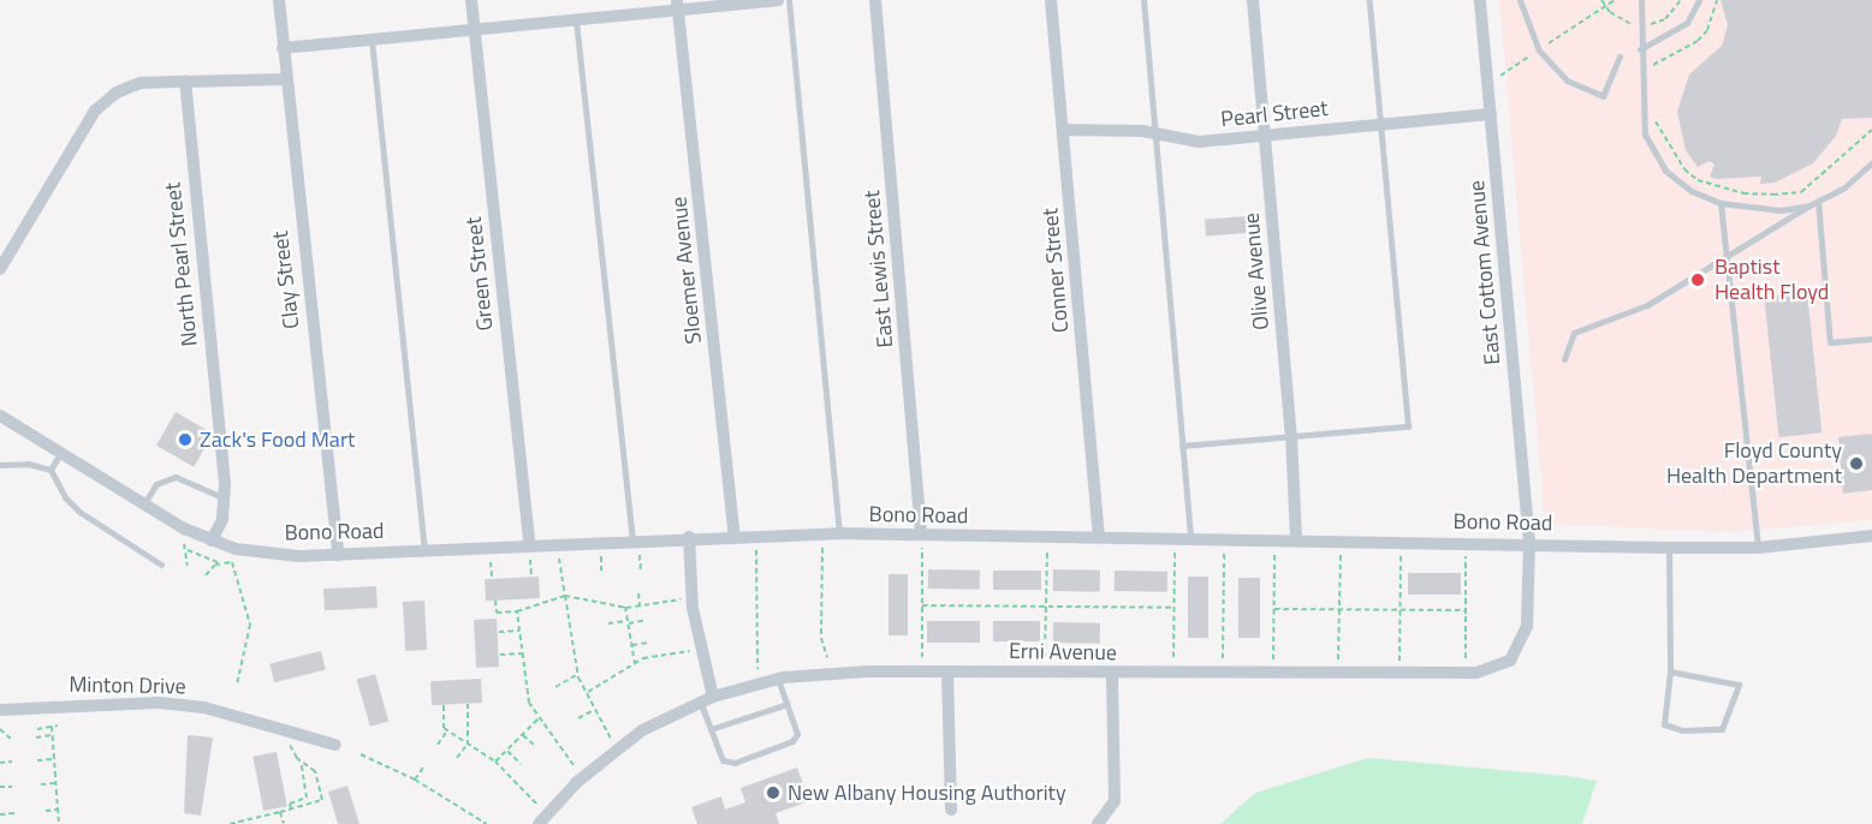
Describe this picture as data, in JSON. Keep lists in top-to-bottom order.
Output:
{
  "streets": {
    "street": [
      "Pearl Street",
      "North Pearl Street",
      "East Lewis Street",
      "Sloemer Avenue",
      "Conner Street",
      "Olive Avenue",
      "East Cottom Avenue",
      "Green Street",
      "Clay Street",
      "Bono Road",
      "Erni Avenue",
      "Minton Drive"
    ]
  },
  "crossings": [
    ["Pearl Street", "Conner Street"],
    ["Pearl Street", "Olive Avenue"],
    ["Pearl Street", "East Cottom Avenue"],
    ["North Pearl Street", "Bono Road"],
    ["East Lewis Street", "Bono Road"],
    ["Sloemer Avenue", "Bono Road"],
    ["Conner Street", "Bono Road"],
    ["Olive Avenue", "Bono Road"],
    ["East Cottom Avenue", "Bono Road"],
    ["East Cottom Avenue", "Erni Avenue"],
    ["Green Street", "Bono Road"],
    ["Clay Street", "Bono Road"],
    ["Bono Road", "Erni Avenue"]
  ],
  "places": [
    "Baptist Health Floyd",
    "Zack's Food Mart",
    "Floyd County Health Department",
    "New Albany Housing Authority"
  ]
}
